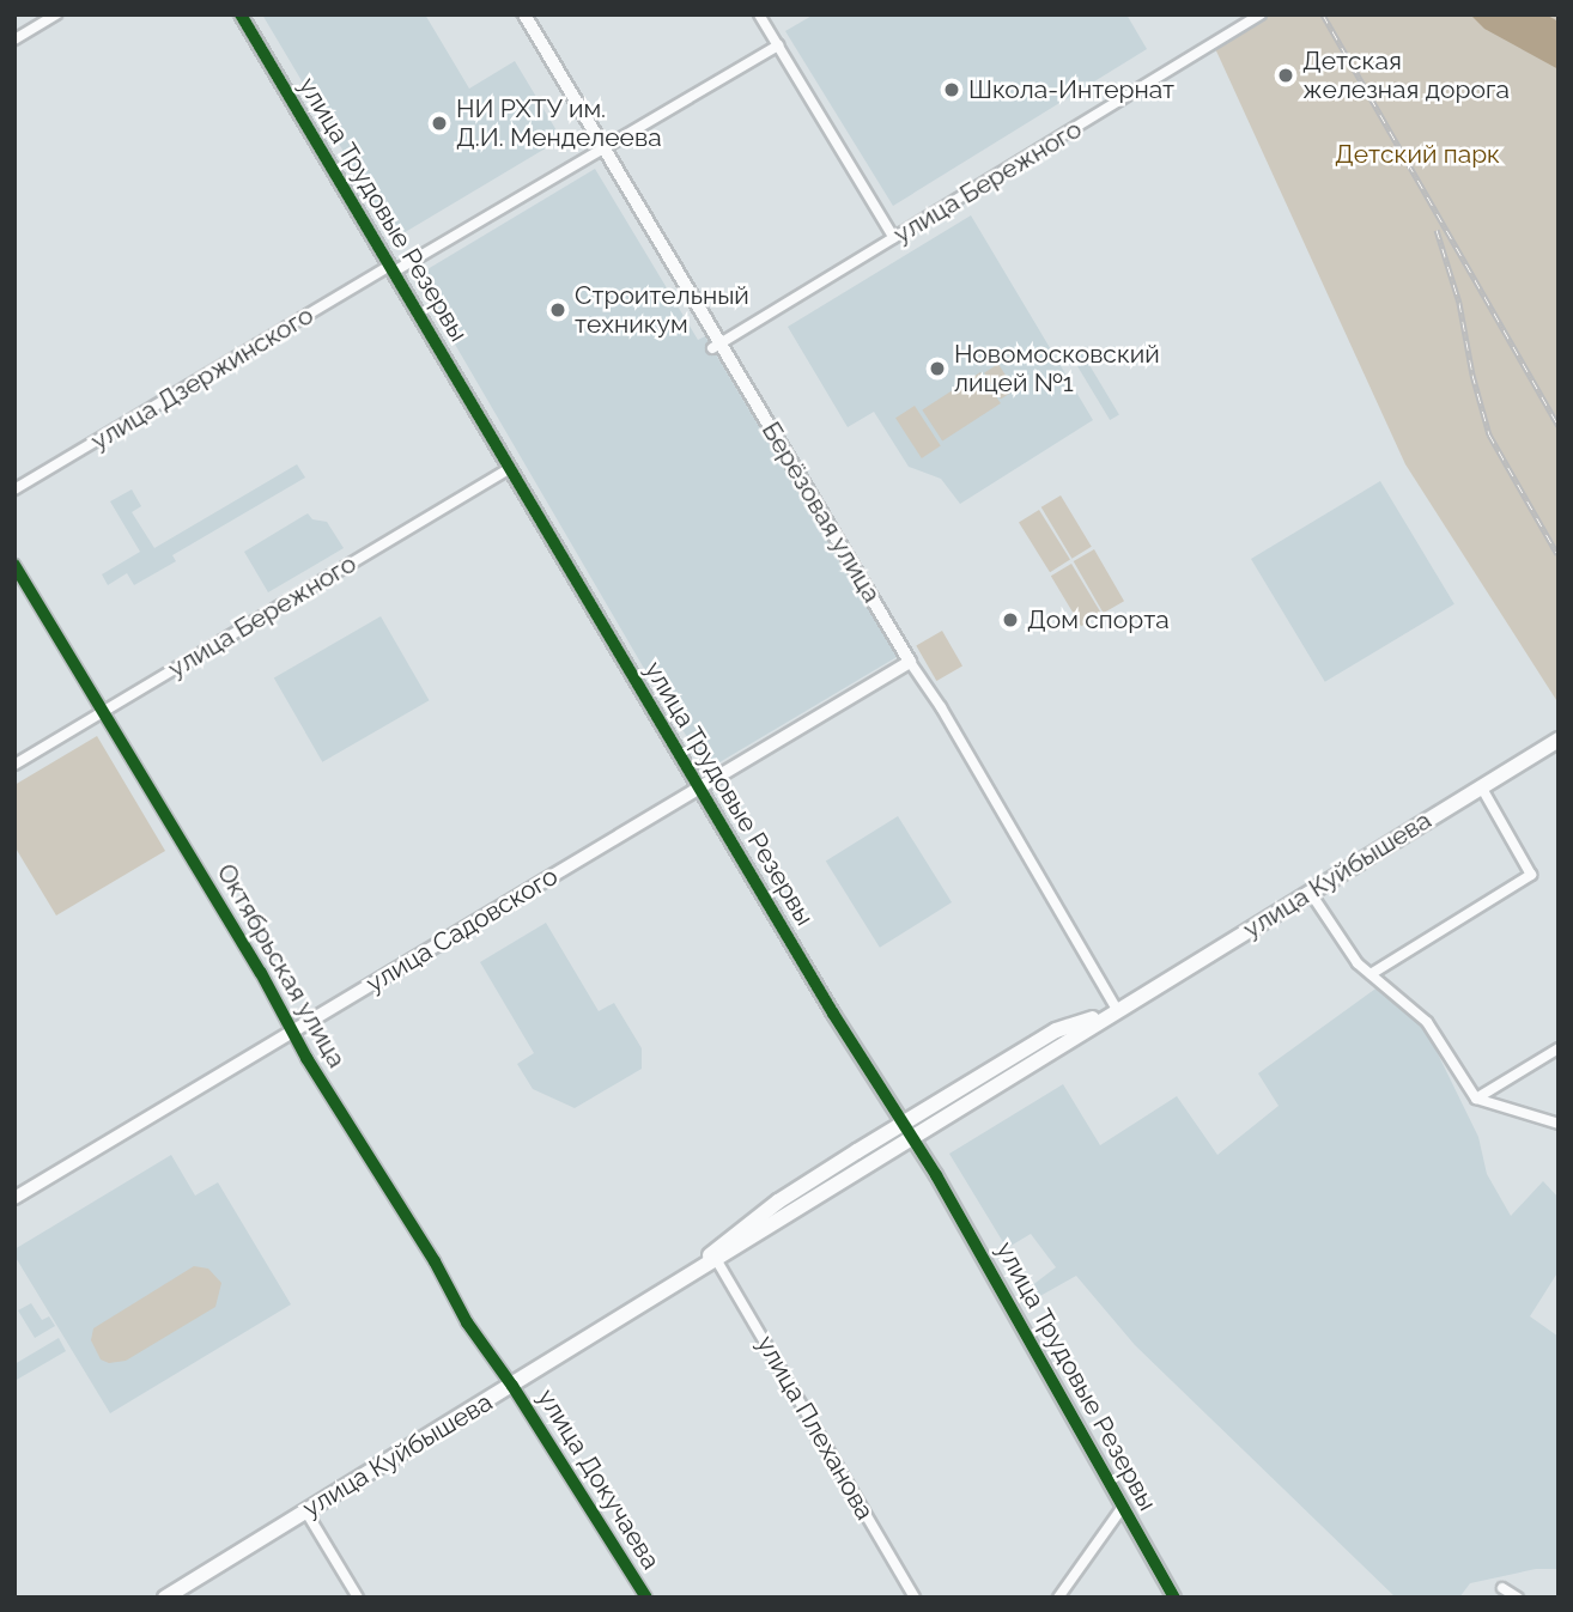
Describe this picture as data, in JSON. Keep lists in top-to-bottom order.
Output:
{
  "streets": {
    "main road": ["улица Куйбышева"],
    "street": [
      "улица Бережного",
      "улица Трудовые Резервы",
      "улица Дзержинского",
      "Берёзовая улица",
      "улица Садовского",
      "Октябрьская улица",
      "улица Плеханова",
      "улица Докучаева"
    ]
  },
  "crossings": [
    ["улица Бережного", "улица Трудовые Резервы"],
    ["улица Бережного", "Берёзовая улица"],
    ["улица Бережного", "Октябрьская улица"],
    ["улица Трудовые Резервы", "улица Дзержинского"],
    ["улица Трудовые Резервы", "улица Куйбышева"],
    ["улица Трудовые Резервы", "улица Садовского"],
    ["улица Дзержинского", "Берёзовая улица"],
    ["Берёзовая улица", "улица Куйбышева"],
    ["Берёзовая улица", "улица Садовского"],
    ["улица Куйбышева", "Октябрьская улица"],
    ["улица Куйбышева", "улица Плеханова"],
    ["улица Куйбышева", "улица Докучаева"],
    ["улица Садовского", "Октябрьская улица"],
    ["Октябрьская улица", "улица Докучаева"]
  ],
  "parks": ["Детский парк"],
  "places": [
    "Детская железная дорога",
    "Школа-Интернат",
    "НИ РХТУ им. Д.И. Менделеева",
    "Строительный техникум",
    "Новомосковский лицей №1",
    "Дом спорта"
  ]
}
